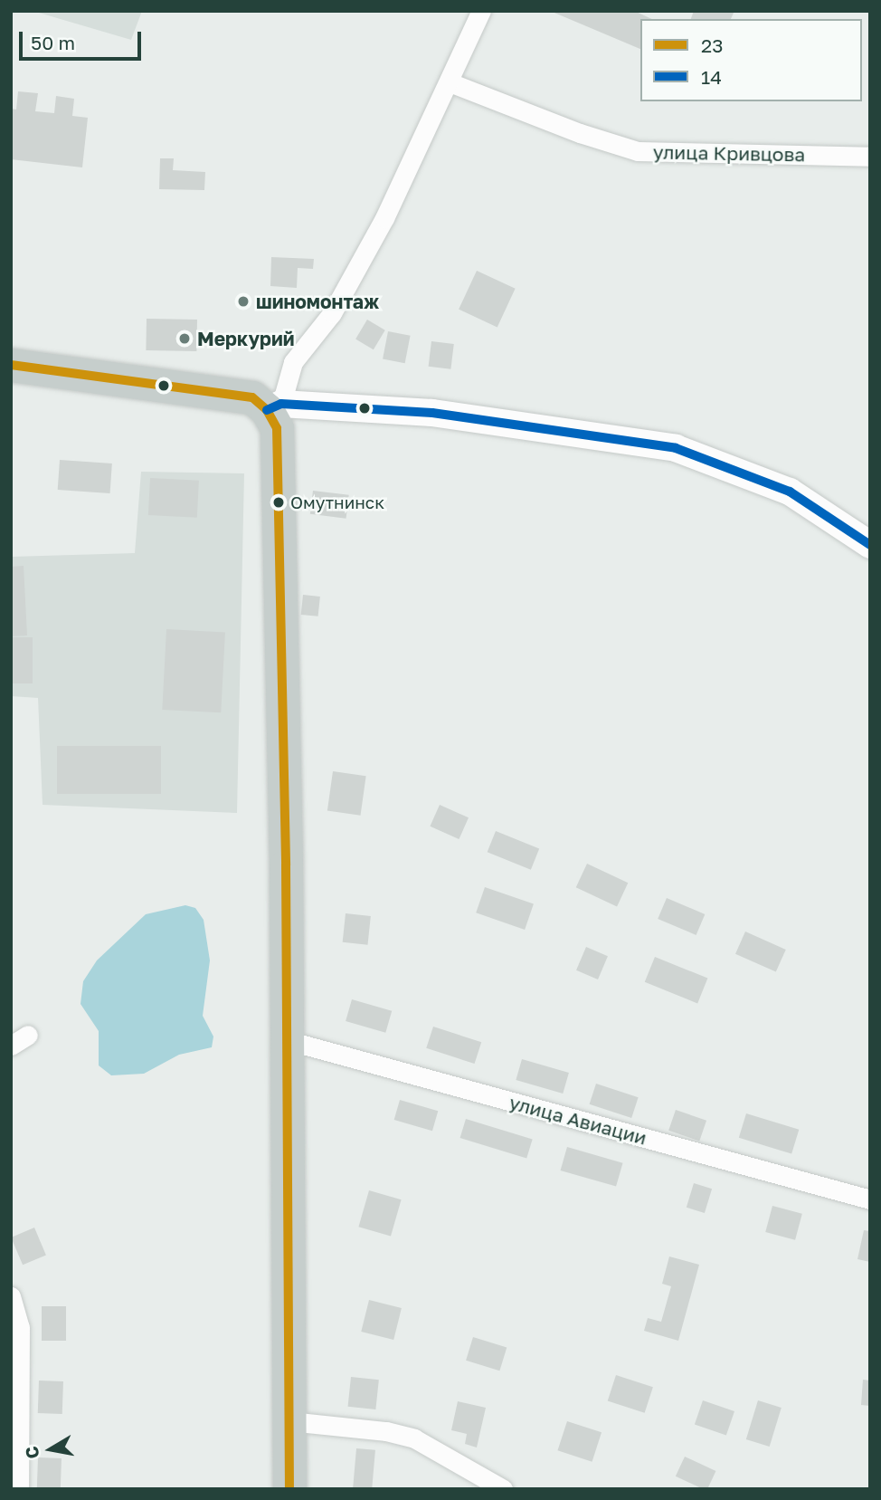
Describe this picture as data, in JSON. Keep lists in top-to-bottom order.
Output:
{
  "streets": {
    "street": ["улица Кривцова", "улица Авиации"]
  },
  "places": ["шиномонтаж", "Меркурий", "Омутнинск"],
  "lines": ["transit line 23", "transit line 14"],
  "legend": ["23", "14"],
  "scale_bar": "50 m",
  "north": "left"
}
